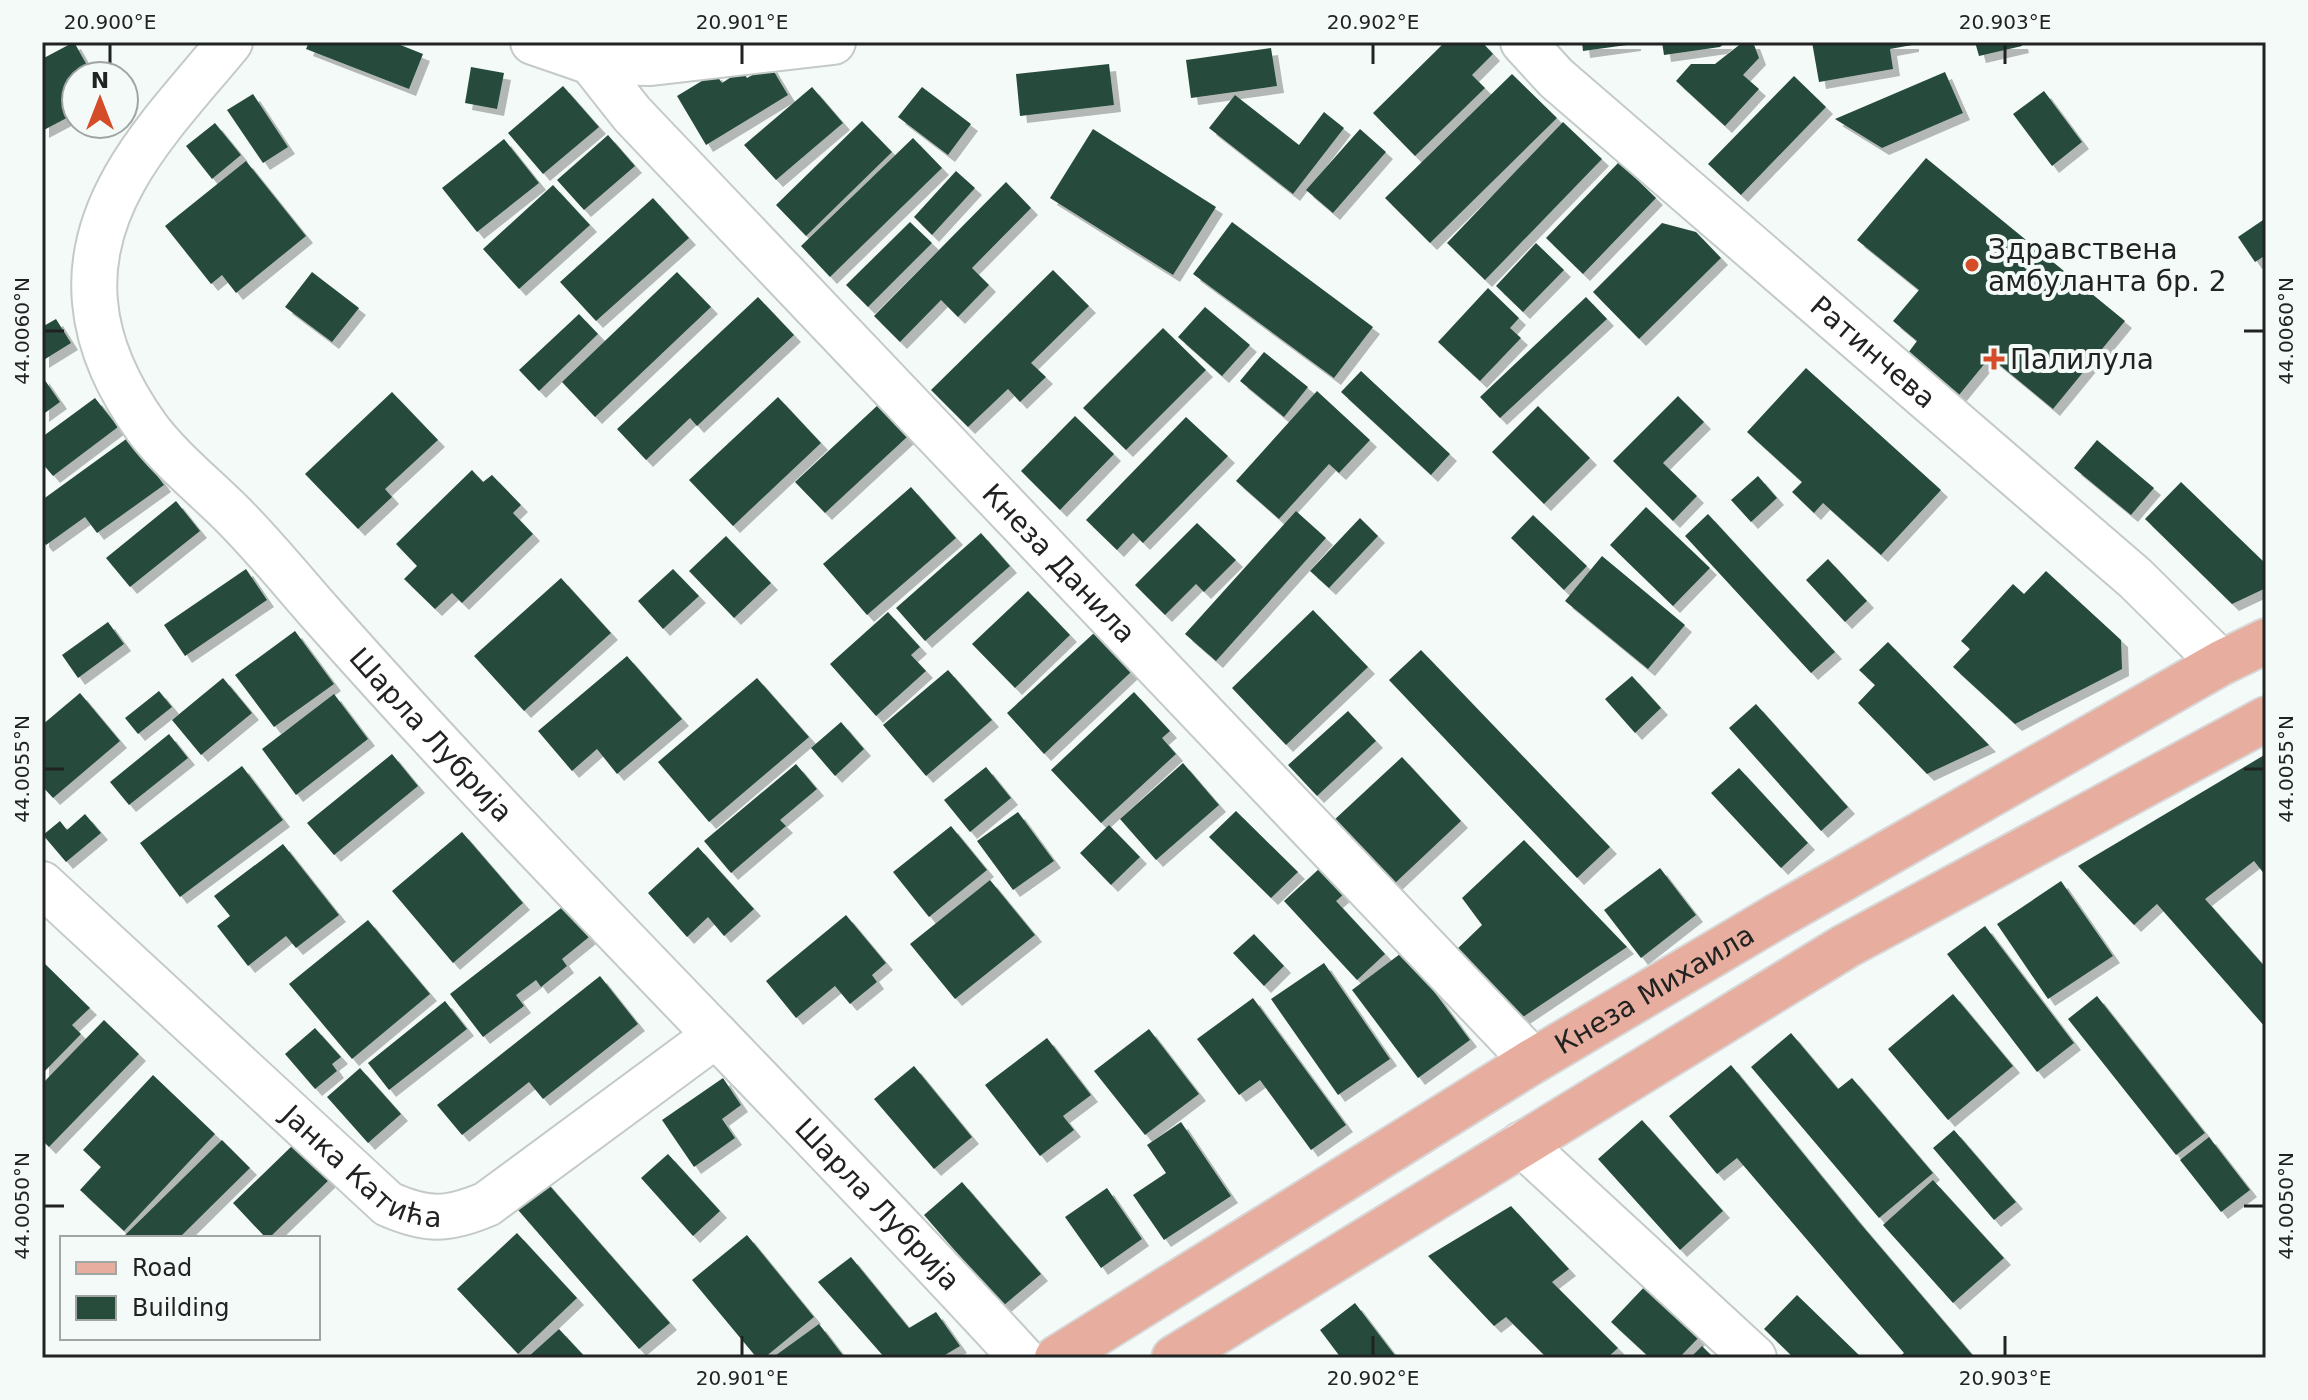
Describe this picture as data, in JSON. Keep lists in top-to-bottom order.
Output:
{
  "streets": {
    "main road": ["Кнеза Михаила"],
    "street": [
      "Ратинчева",
      "Кнеза Данила",
      "Шарла Лубрија",
      "Јанка Катића"
    ]
  },
  "crossings": [
    ["Ратинчева", "Кнеза Михаила"],
    ["Кнеза Данила", "Кнеза Михаила"],
    ["Шарла Лубрија", "Јанка Катића"]
  ],
  "places": {
    "other": ["Здравствена амбуланта бр. 2"],
    "health": ["Палилула"]
  },
  "legend": ["Road", "Building"],
  "north": "top",
  "coordinates": [
    "20.900°E",
    "20.901°E",
    "20.902°E",
    "20.903°E",
    "44.0060°N",
    "44.0055°N",
    "44.0050°N"
  ]
}
